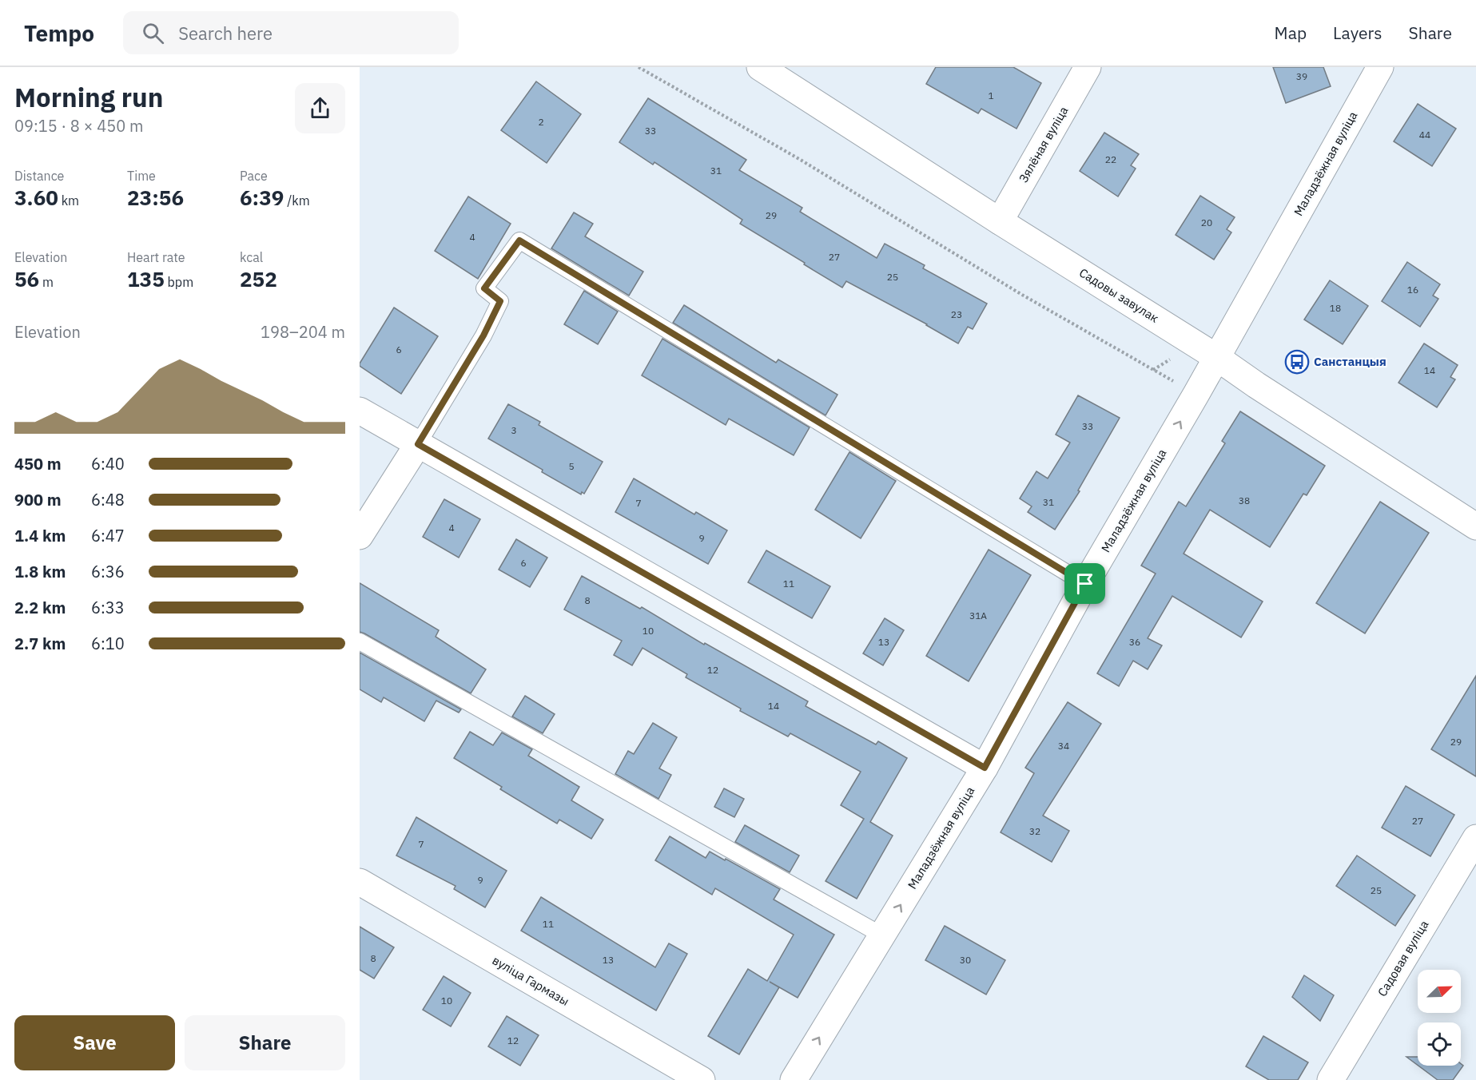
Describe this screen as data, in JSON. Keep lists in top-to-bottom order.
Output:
{
  "streets": {
    "street": [
      "Зялёная вуліца",
      "Маладзёжная вуліца",
      "Садовы завулак",
      "Садовая вуліца",
      "вуліца Гармазы"
    ]
  },
  "crossings": [
    ["Зялёная вуліца", "Садовы завулак"],
    ["Маладзёжная вуліца", "Садовы завулак"]
  ],
  "one_way": ["Маладзёжная вуліца"],
  "places": {
    "bus stop": ["Санстанцыя"]
  },
  "house_numbers": [
    "39",
    "1",
    "2",
    "33",
    "44",
    "22",
    "31",
    "29",
    "20",
    "4",
    "27",
    "25",
    "16",
    "18",
    "23",
    "6",
    "14",
    "33",
    "3",
    "5",
    "38",
    "31",
    "7",
    "4",
    "9",
    "6",
    "11",
    "8",
    "31А",
    "10",
    "13",
    "36",
    "12",
    "14",
    "29",
    "34",
    "27",
    "32",
    "7",
    "9",
    "25",
    "11",
    "8",
    "13",
    "30",
    "10",
    "12"
  ],
  "north": "top right",
  "page": {
    "header": "Tempo",
    "search": "Search here",
    "nav": ["Map", "Layers", "Share"],
    "heading": ["Morning run", "09:15 · 8 × 450 m"],
    "stats": [
      ["Distance", "3.60 km"],
      ["Time", "23:56"],
      ["Pace", "6:39 /km"],
      ["Elevation", "56 m"],
      ["Heart rate", "135 bpm"],
      ["kcal", "252"]
    ],
    "chart": ["Elevation", "198–204 m"],
    "list": [
      {
        "name": "450 m",
        "note": "6:40"
      },
      {
        "name": "900 m",
        "note": "6:48"
      },
      {
        "name": "1.4 km",
        "note": "6:47"
      },
      {
        "name": "1.8 km",
        "note": "6:36"
      },
      {
        "name": "2.2 km",
        "note": "6:33"
      },
      {
        "name": "2.7 km",
        "note": "6:10"
      }
    ],
    "buttons": ["Save", "Share"]
  }
}
